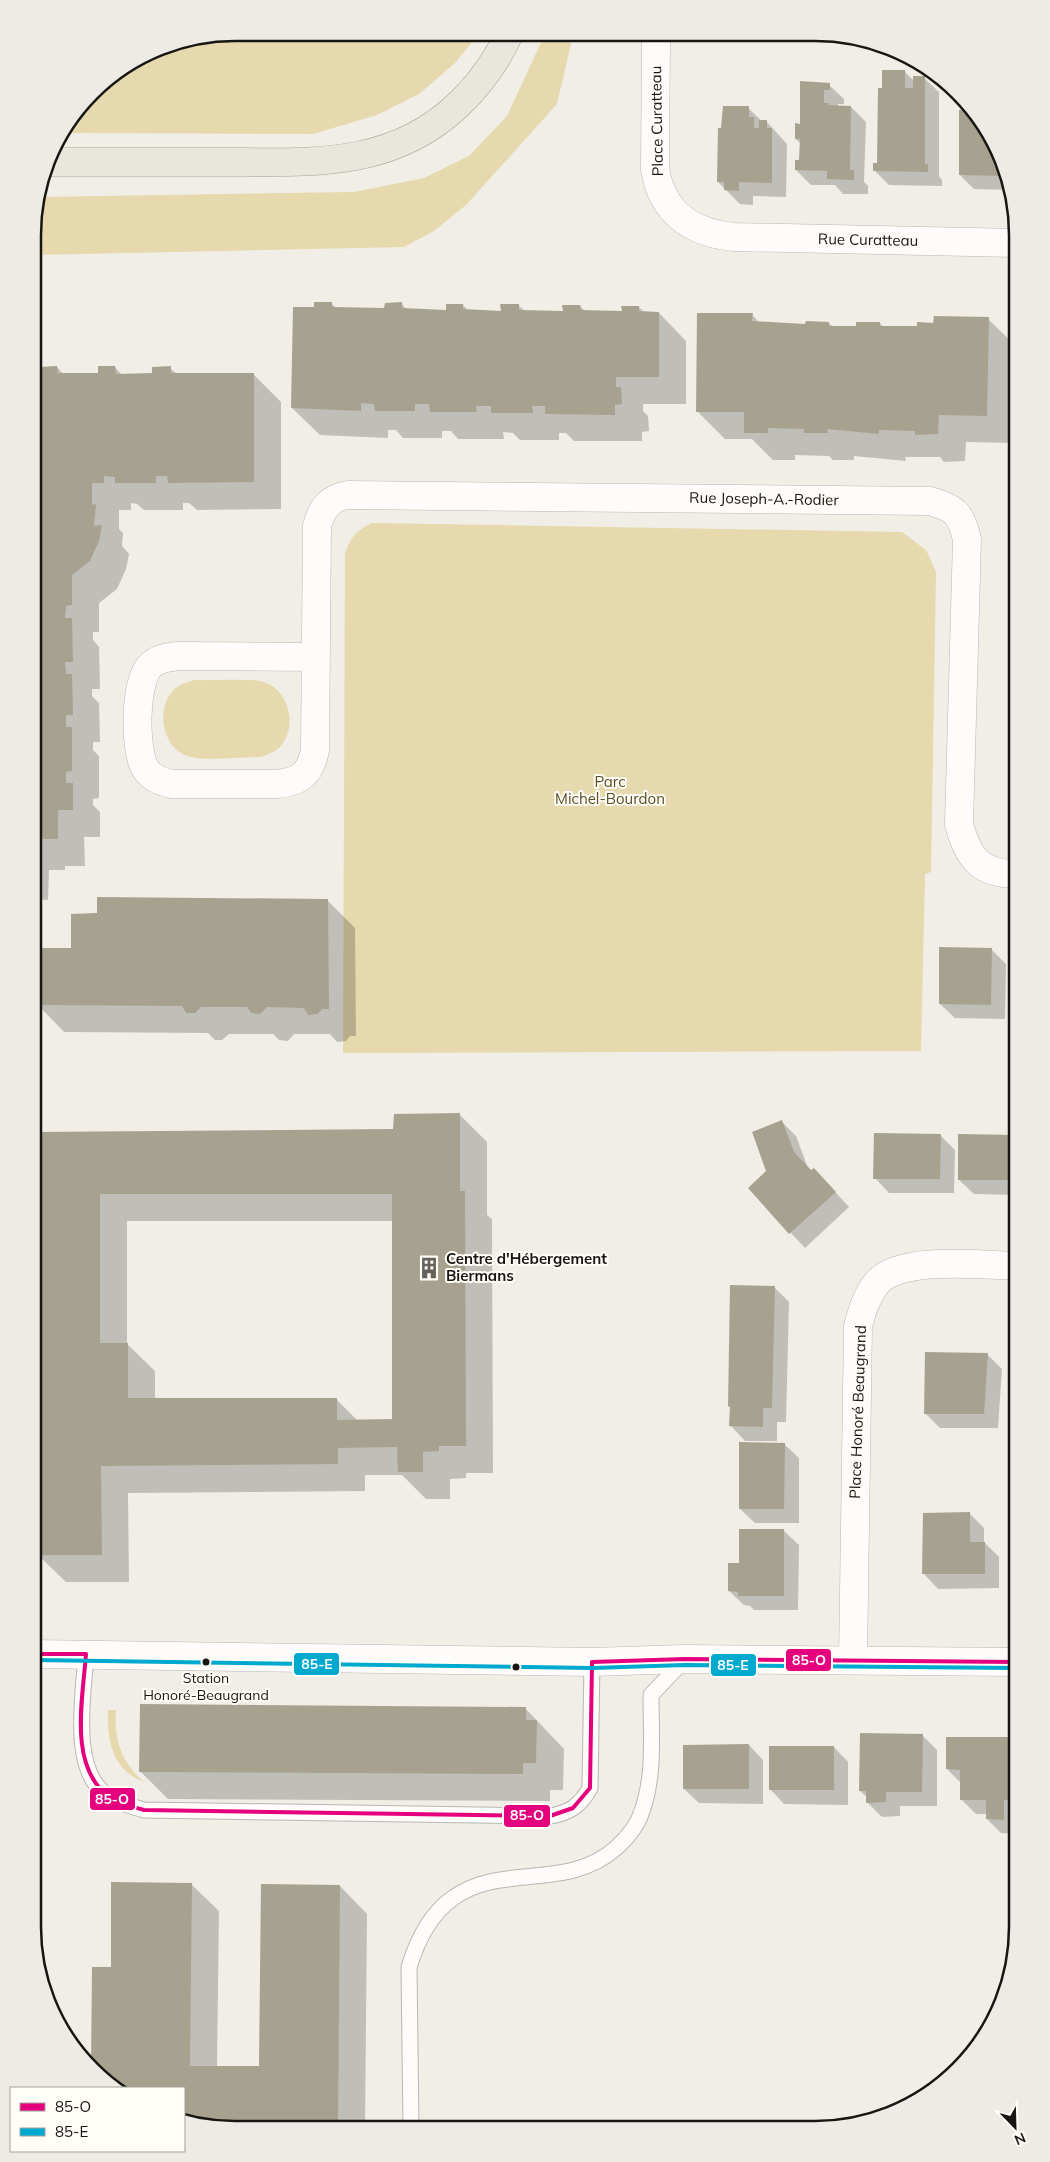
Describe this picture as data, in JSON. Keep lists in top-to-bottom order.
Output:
{
  "streets": {
    "street": [
      "Place Curatteau",
      "Rue Curatteau",
      "Rue Joseph-A.-Rodier",
      "Place Honoré Beaugrand"
    ]
  },
  "crossings": [
    ["Place Curatteau", "Rue Curatteau"]
  ],
  "parks": ["Parc Michel-Bourdon"],
  "places": {
    "building": ["Centre d'Hébergement Biermans"],
    "other": ["Station Honoré-Beaugrand"]
  },
  "lines": ["transit line 85-O", "transit line 85-E"],
  "legend": ["85-O", "85-E"],
  "north": "bottom right"
}
